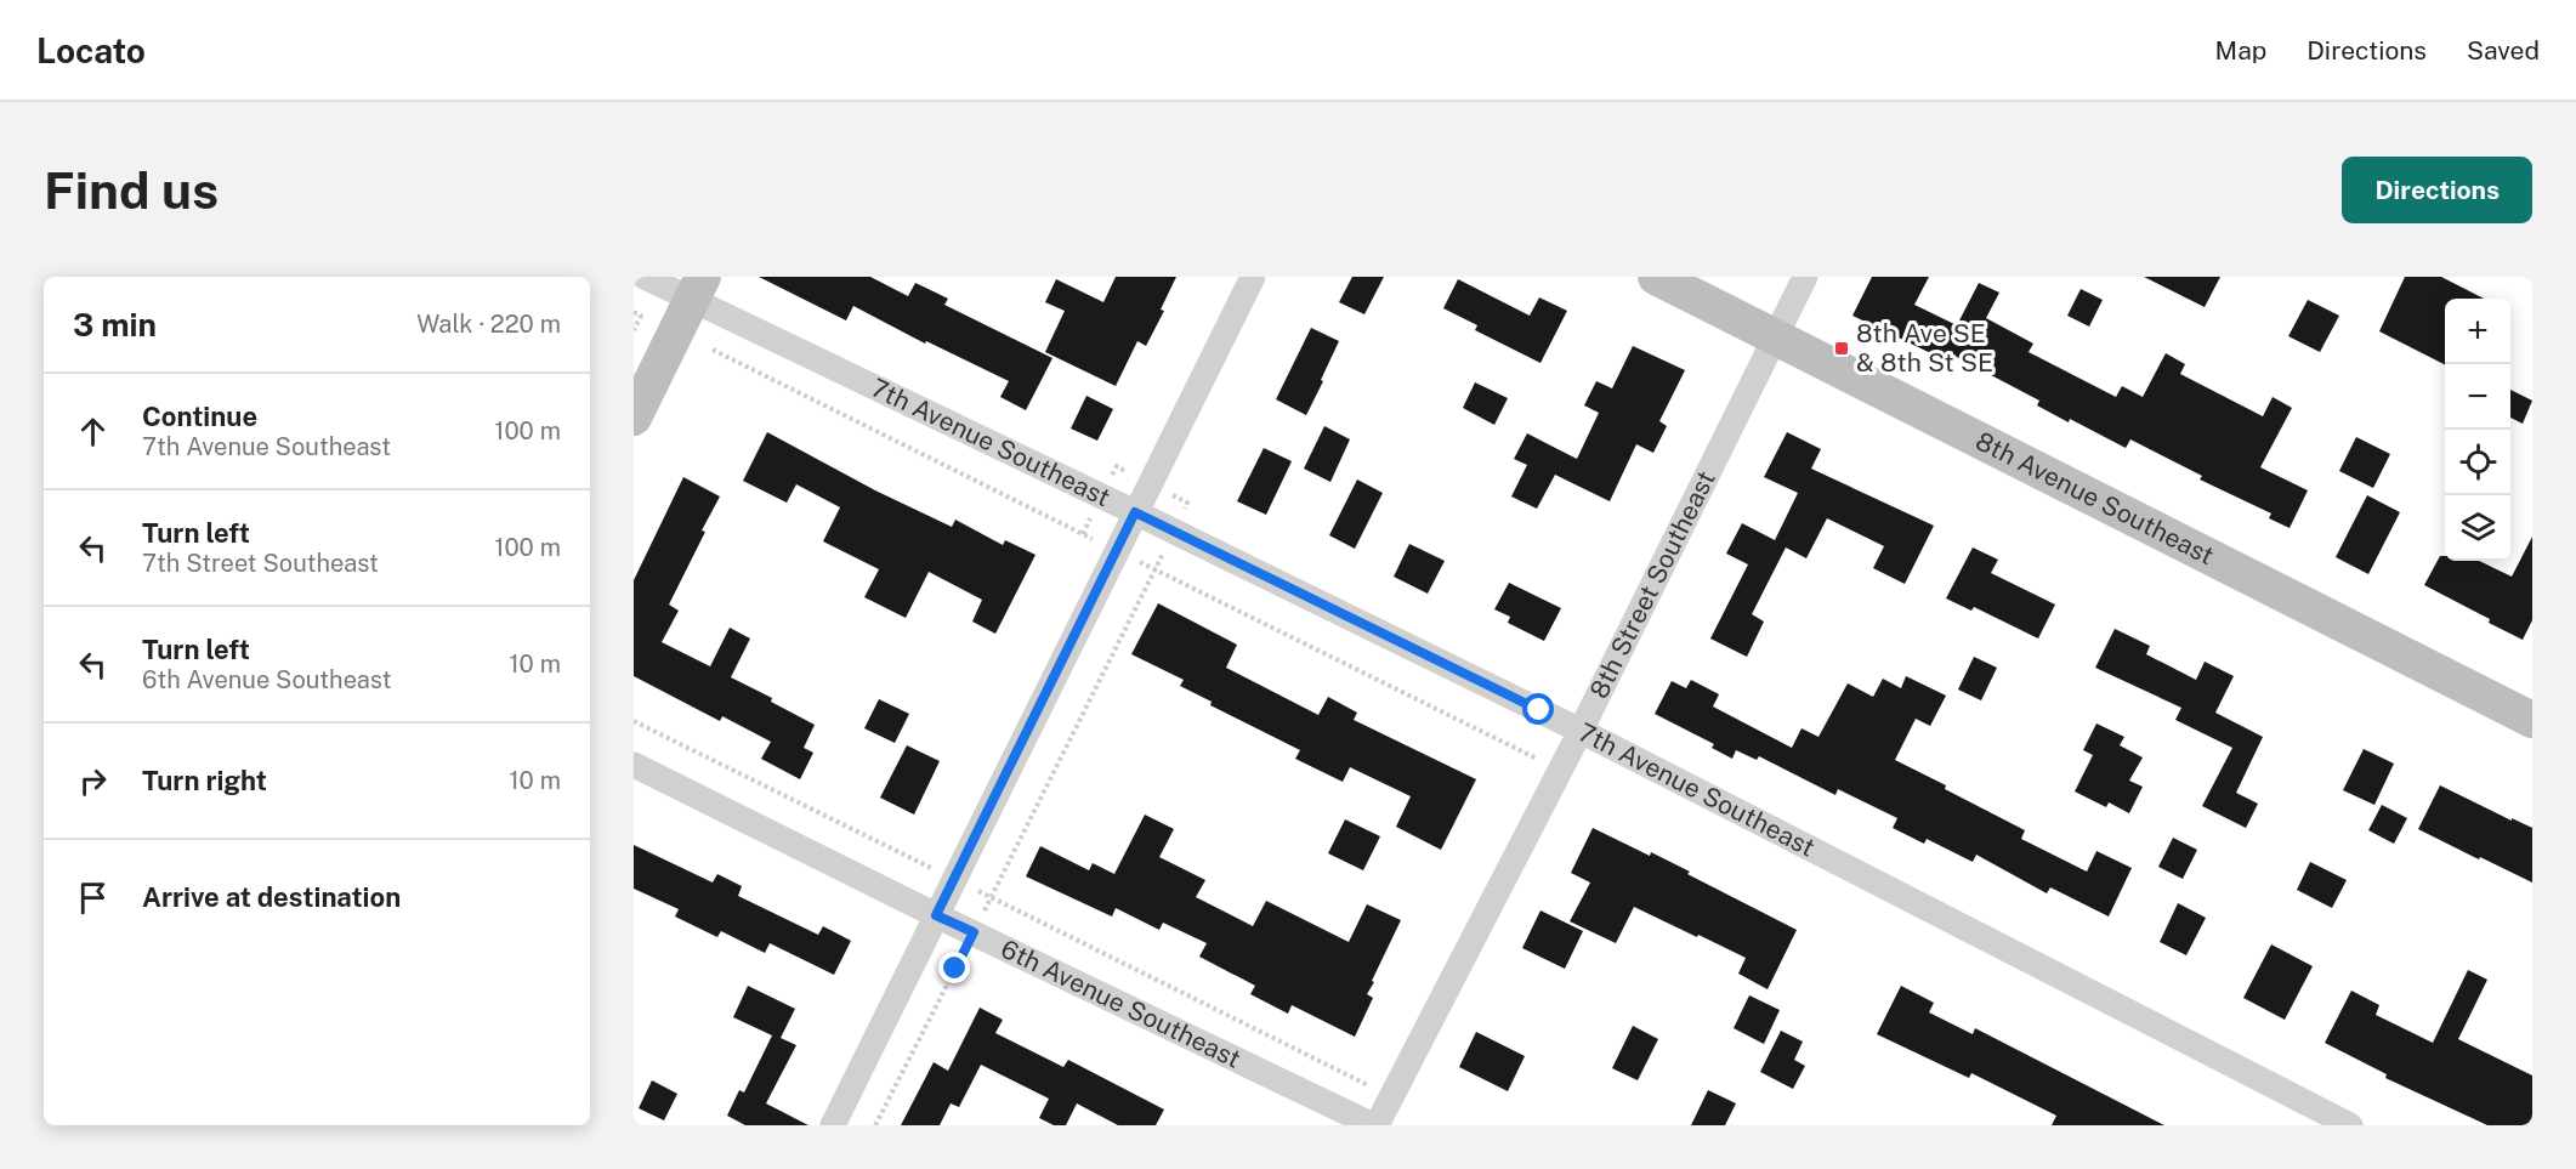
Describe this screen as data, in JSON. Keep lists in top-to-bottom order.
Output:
{
  "streets": {
    "street": [
      "7th Avenue Southeast",
      "8th Avenue Southeast",
      "8th Street Southeast",
      "6th Avenue Southeast"
    ]
  },
  "crossings": [
    ["7th Avenue Southeast", "8th Street Southeast"],
    ["8th Avenue Southeast", "8th Street Southeast"],
    ["8th Street Southeast", "6th Avenue Southeast"]
  ],
  "places": {
    "transit": ["8th Ave SE & 8th St SE"]
  },
  "page": {
    "header": "Locato",
    "nav": ["Map", "Directions", "Saved"],
    "buttons": "Directions",
    "title": "Find us",
    "heading": ["3 min", "Walk · 220 m"],
    "map_buttons": ["+", "−"],
    "list": [
      ["Continue", "7th Avenue Southeast", "100 m"],
      ["Turn left", "7th Street Southeast", "100 m"],
      ["Turn left", "6th Avenue Southeast", "10 m"],
      ["Turn right", "10 m"],
      "Arrive at destination"
    ]
  }
}
